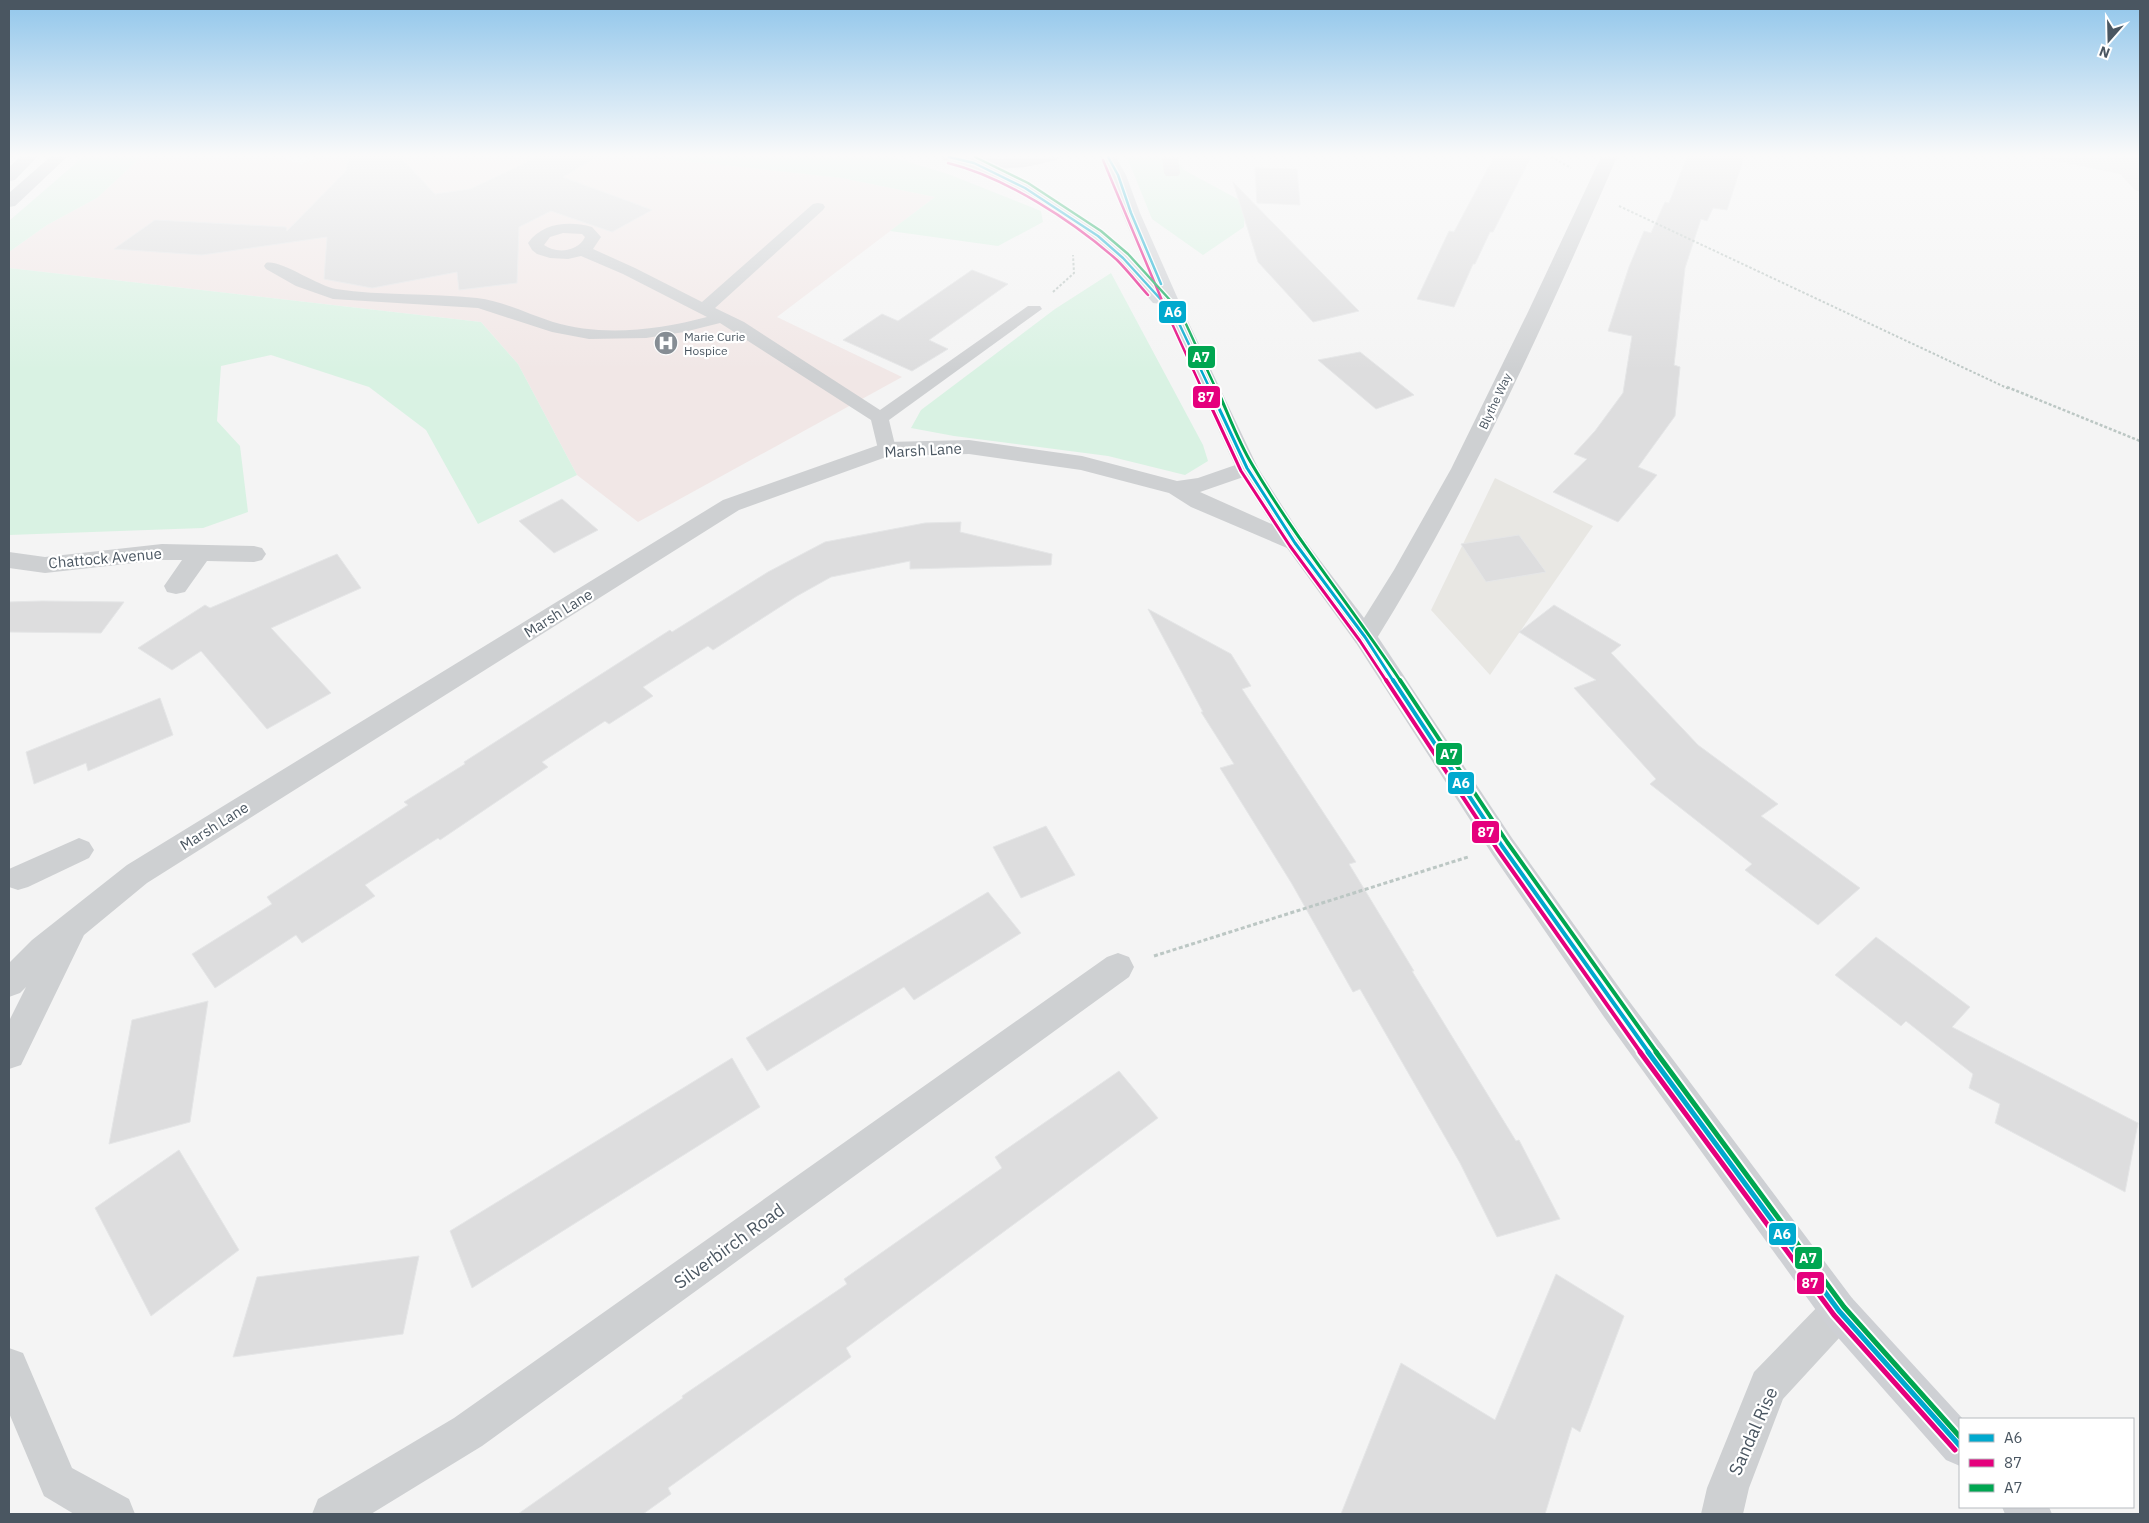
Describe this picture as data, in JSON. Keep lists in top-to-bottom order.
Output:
{
  "streets": {
    "street": [
      "Blythe Way",
      "Marsh Lane",
      "Chattock Avenue",
      "Silverbirch Road",
      "Sandal Rise"
    ]
  },
  "places": {
    "hospital": ["Marie Curie Hospice"]
  },
  "lines": ["transit line A6", "transit line 87", "transit line A7"],
  "legend": ["A6", "87", "A7"],
  "north": "bottom"
}
